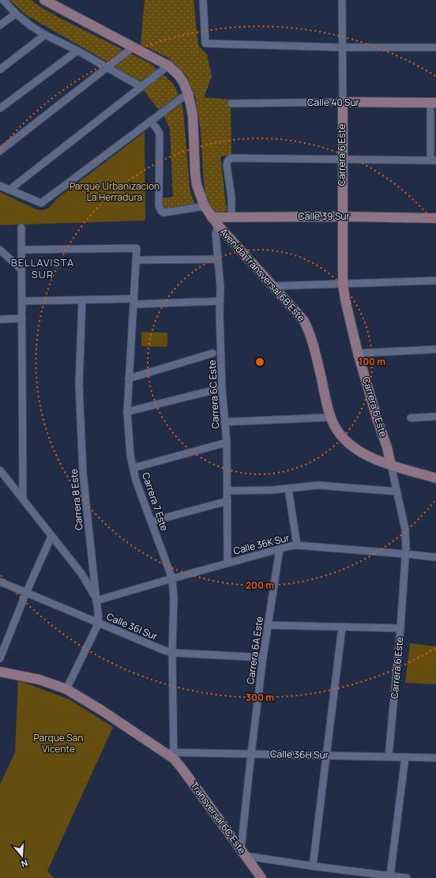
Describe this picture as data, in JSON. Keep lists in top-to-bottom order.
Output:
{
  "streets": {
    "street": [
      "Calle 40 Sur",
      "Carrera 6 Este",
      "Calle 39 Sur",
      "Avenida Transversal 6B Este",
      "Carrera 6C Este",
      "Carrera 8 Este",
      "Carrera 7 Este",
      "Calle 36K Sur",
      "Calle 36I Sur",
      "Carrera 6A Este",
      "Calle 36H Sur",
      "Transversal 6C Este"
    ]
  },
  "crossings": [
    ["Calle 40 Sur", "Carrera 6 Este"],
    ["Carrera 6 Este", "Calle 39 Sur"],
    ["Carrera 6 Este", "Calle 36K Sur"],
    ["Carrera 6 Este", "Calle 36H Sur"],
    ["Calle 39 Sur", "Avenida Transversal 6B Este"],
    ["Avenida Transversal 6B Este", "Carrera 6C Este"],
    ["Carrera 6C Este", "Calle 36K Sur"],
    ["Carrera 8 Este", "Calle 36K Sur"],
    ["Carrera 8 Este", "Calle 36I Sur"],
    ["Carrera 7 Este", "Calle 36K Sur"],
    ["Carrera 7 Este", "Calle 36I Sur"],
    ["Carrera 7 Este", "Calle 36H Sur"],
    ["Carrera 7 Este", "Transversal 6C Este"],
    ["Calle 36K Sur", "Carrera 6A Este"],
    ["Calle 36I Sur", "Carrera 6A Este"],
    ["Carrera 6A Este", "Calle 36H Sur"],
    ["Carrera 6A Este", "Transversal 6C Este"],
    ["Calle 36H Sur", "Transversal 6C Este"]
  ],
  "districts": ["BELLAVISTA SUR"],
  "parks": ["Parque Urbanizacion La Herradura", "Parque San Vicente"],
  "north": "bottom",
  "rings": ["100 m", "200 m", "300 m"]
}
